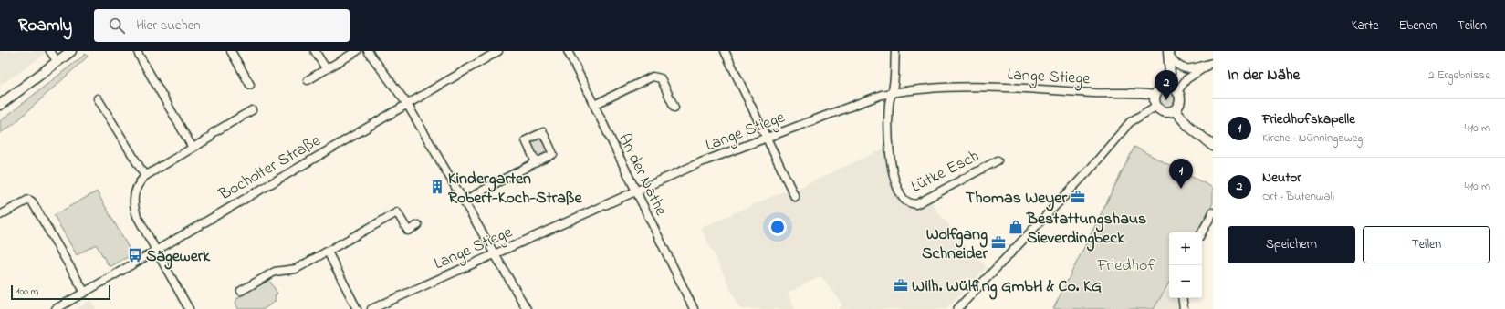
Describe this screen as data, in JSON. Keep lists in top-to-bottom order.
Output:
{
  "streets": {
    "street": [
      "Lange Stiege",
      "Bocholter Straße",
      "Lütke Esch",
      "An der Nathe"
    ]
  },
  "crossings": [
    ["Lange Stiege", "Lütke Esch"],
    ["Lange Stiege", "An der Nathe"]
  ],
  "parks": ["Friedhof"],
  "places": {
    "building": ["Kindergarten Robert-Koch-Straße"],
    "office": ["Thomas Weyer", "Wolfgang Schneider", "Wilh. Wülfing GmbH & Co. KG"],
    "shop": ["Bestattungshaus Sieverdingbeck"],
    "bus stop": ["Sägewerk"]
  },
  "scale_bar": "100 m",
  "page": {
    "header": "Roamly",
    "search": "Hier suchen",
    "nav": ["Karte", "Ebenen", "Teilen"],
    "heading": ["In der Nähe", "2 Ergebnisse"],
    "pins": ["2", "1"],
    "list": [
      {
        "mark": "1",
        "name": "Friedhofskapelle",
        "note": "Kirche · Nünningsweg",
        "value": "410 m"
      },
      {
        "mark": "2",
        "name": "Neutor",
        "note": "Ort · Butenwall",
        "value": "410 m"
      }
    ],
    "buttons": ["Speichern", "Teilen"],
    "map_buttons": ["+", "−"],
    "scale": "100 m"
  }
}
